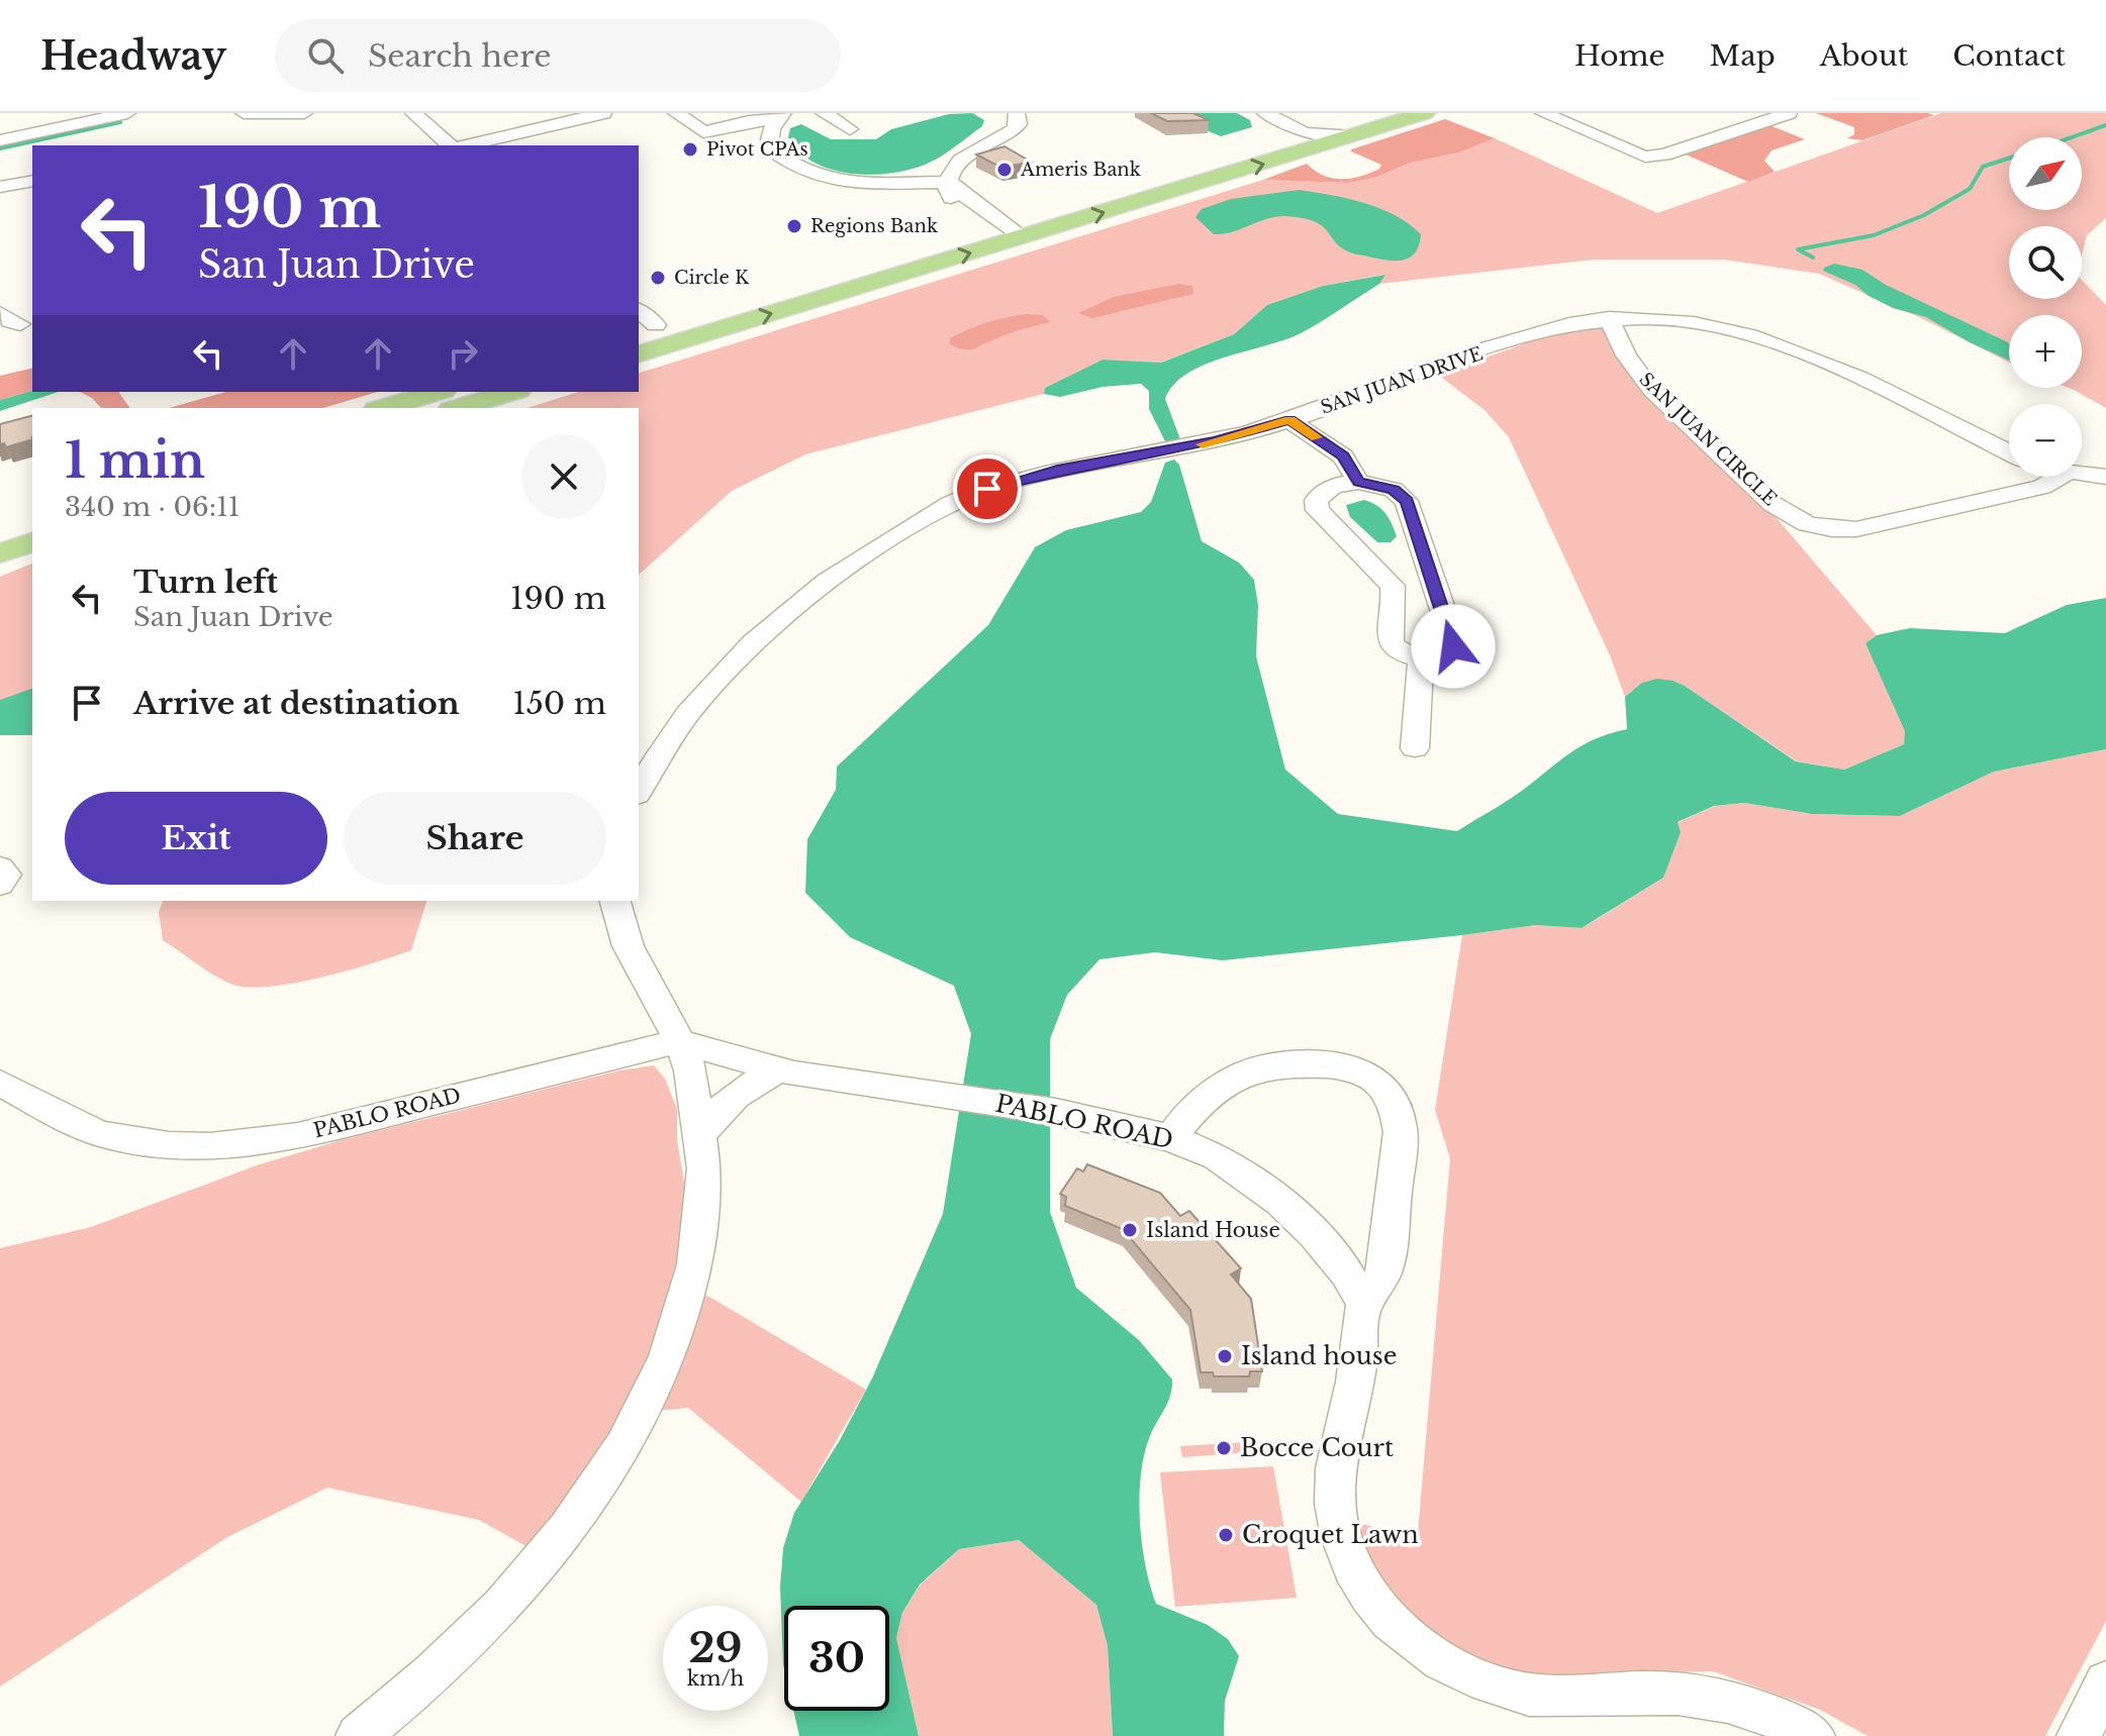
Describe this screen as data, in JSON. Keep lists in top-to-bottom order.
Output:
{
  "streets": {
    "street": ["SAN JUAN DRIVE", "SAN JUAN CIRCLE", "PABLO ROAD"]
  },
  "crossings": [
    ["SAN JUAN DRIVE", "SAN JUAN CIRCLE"]
  ],
  "places": [
    "Pivot CPAs",
    "Ameris Bank",
    "Regions Bank",
    "Circle K",
    "Island House",
    "Island house",
    "Bocce Court",
    "Croquet Lawn"
  ],
  "north": "top right",
  "page": {
    "header": "Headway",
    "search": "Search here",
    "nav": [
      "Home",
      "Map",
      "About",
      "Contact"
    ],
    "map_buttons": ["+", "−"],
    "turn": ["190 m", "San Juan Drive"],
    "heading": ["1 min", "340 m · 06:11"],
    "list": [
      {
        "name": "Turn left",
        "note": "San Juan Drive",
        "value": "190 m"
      },
      {
        "name": "Arrive at destination",
        "value": "150 m"
      }
    ],
    "buttons": ["Exit", "Share"],
    "speed": "29 km/h",
    "limit": "30"
  }
}
